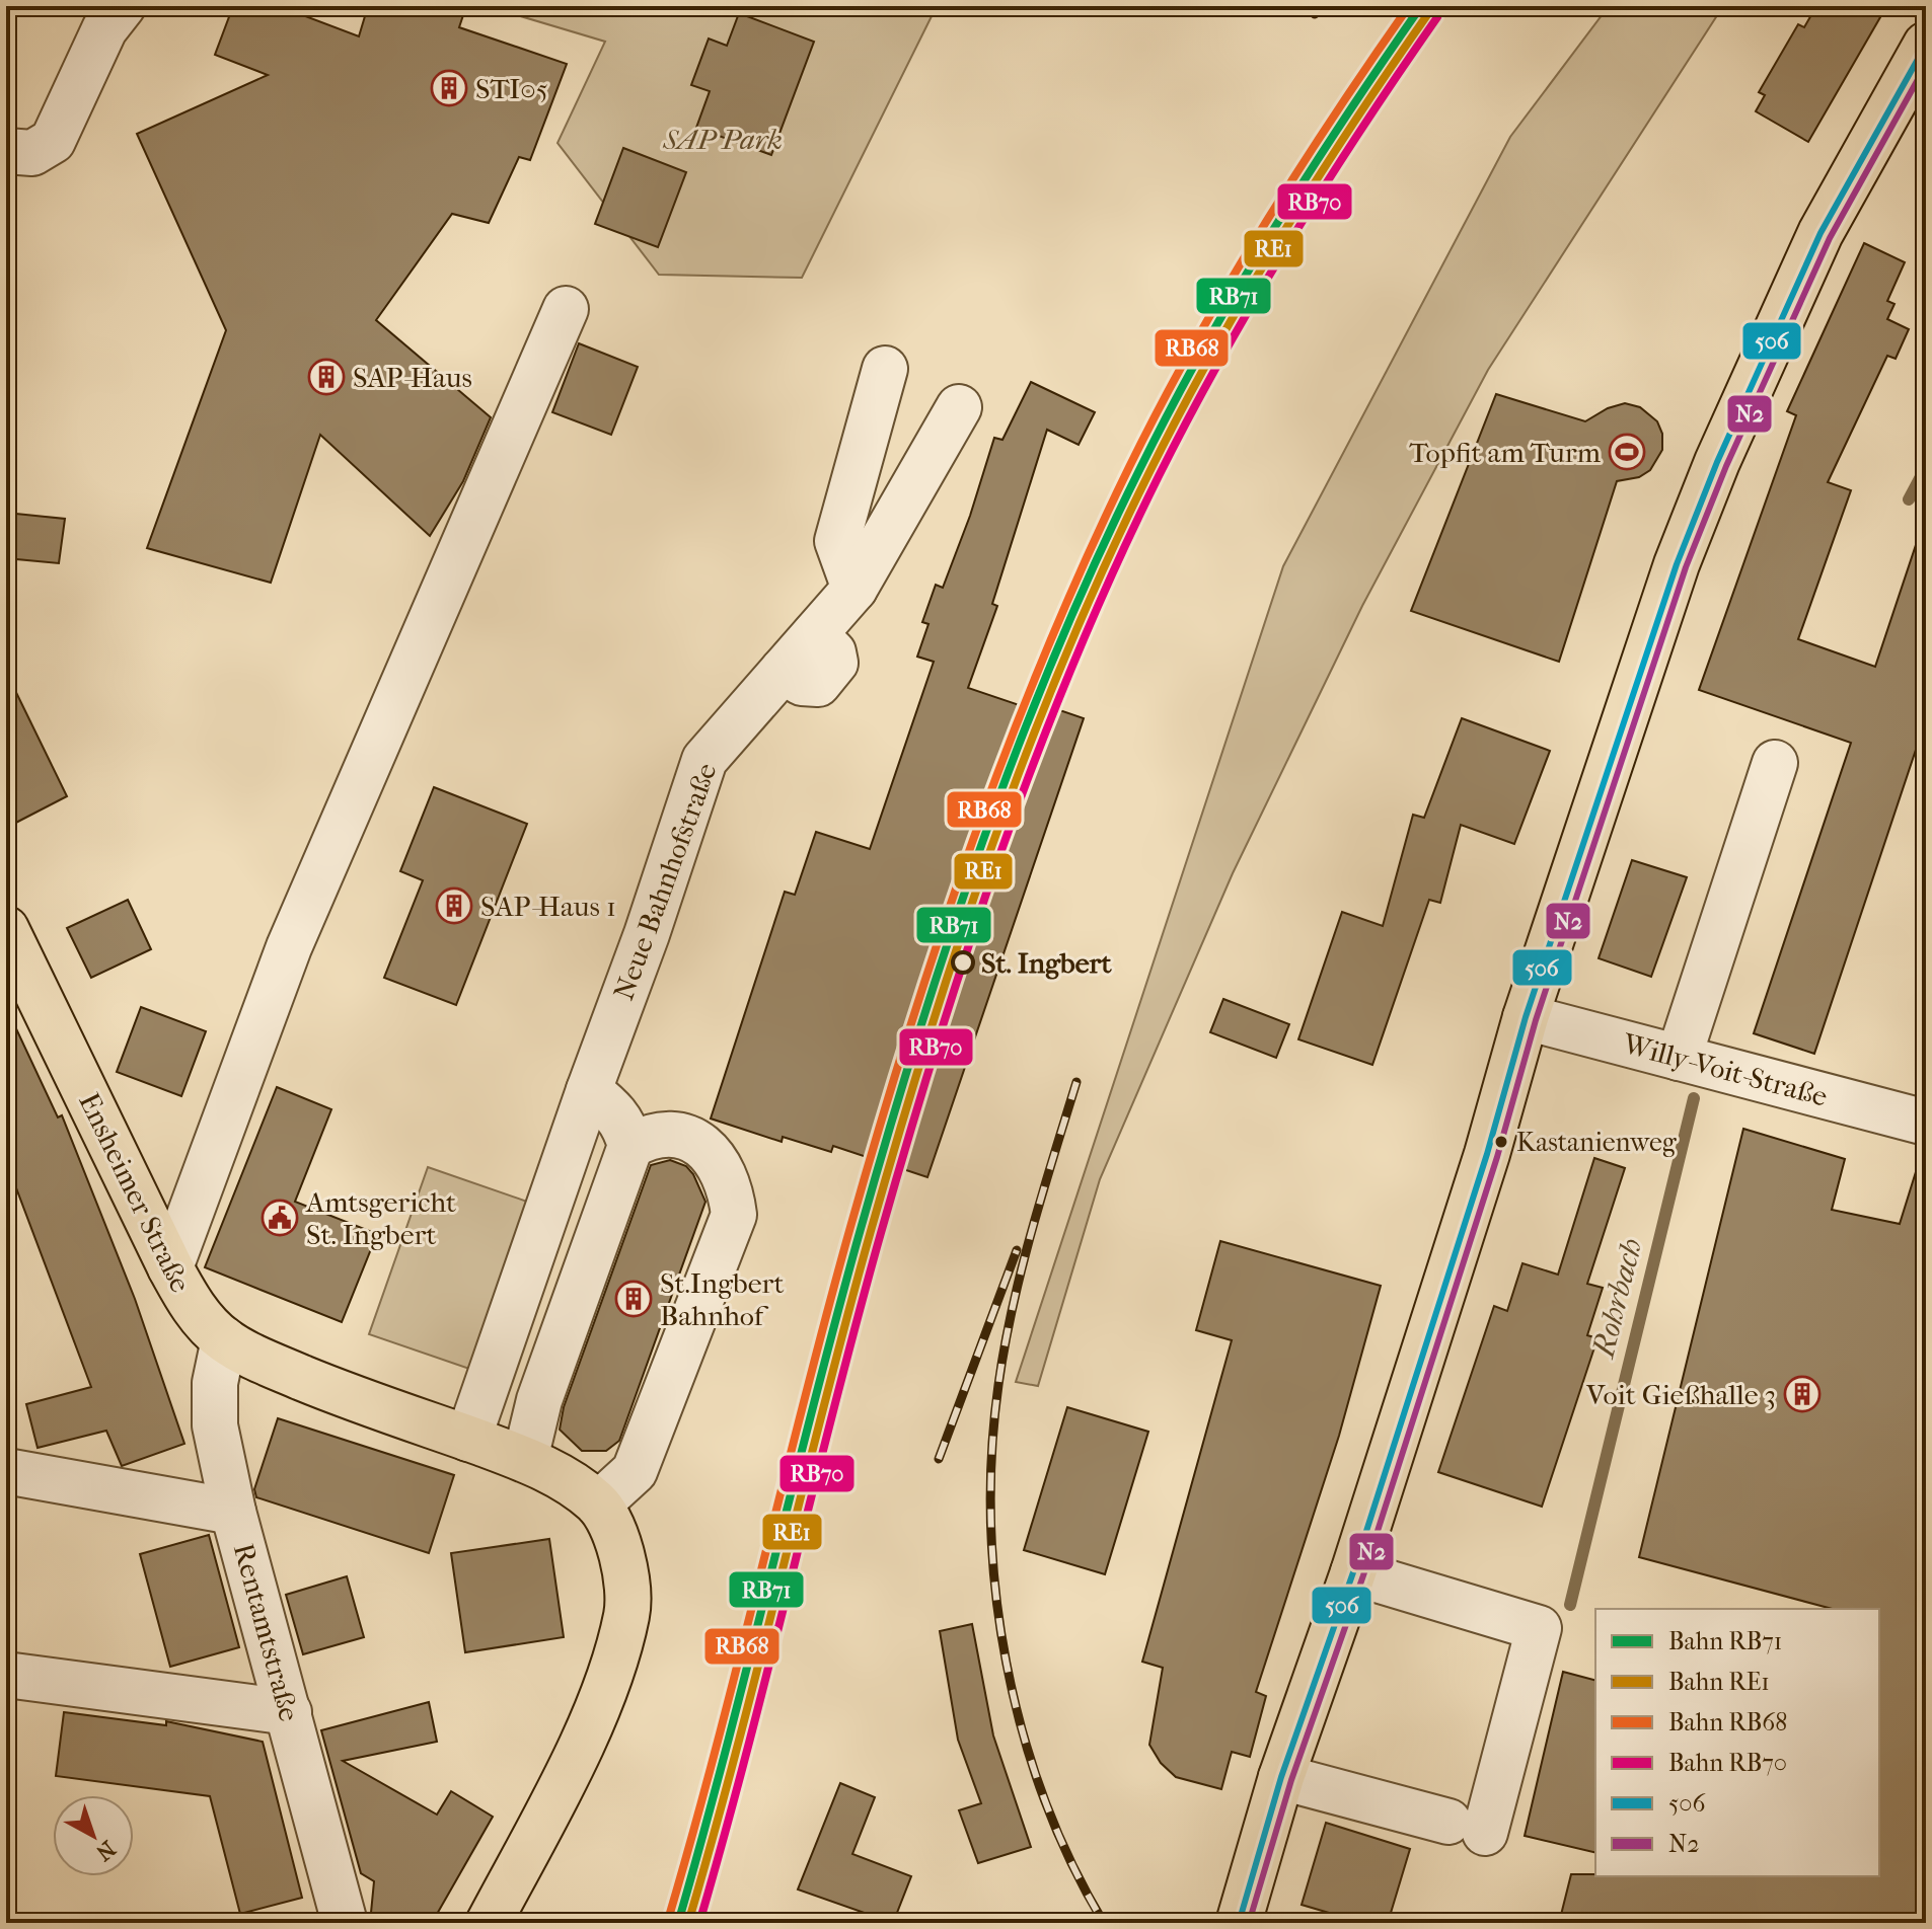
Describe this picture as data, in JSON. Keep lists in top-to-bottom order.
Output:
{
  "streets": {
    "main road": ["Ensheimer Straße"],
    "street": ["Neue Bahnhofstraße", "Willy-Voit-Straße", "Rentamtstraße"]
  },
  "crossings": [
    ["Neue Bahnhofstraße", "Ensheimer Straße"],
    ["Ensheimer Straße", "Rentamtstraße"]
  ],
  "water": ["Rohrbach"],
  "parks": ["SAP Park"],
  "places": {
    "building": [
      "STI05",
      "SAP-Haus",
      "SAP-Haus 1",
      "St.Ingbert Bahnhof",
      "Voit Gießhalle 3"
    ],
    "sports": ["Topfit am Turm"],
    "other": ["St. Ingbert", "Kastanienweg"],
    "public building": ["Amtsgericht St. Ingbert"]
  },
  "lines": [
    "rail line RB71",
    "rail line RB68",
    "rail line RE1",
    "rail line RB70",
    "transit line 506",
    "transit line N2"
  ],
  "legend": [
    "Bahn RB71",
    "Bahn RE1",
    "Bahn RB68",
    "Bahn RB70",
    "506",
    "N2"
  ],
  "north": "bottom right"
}
